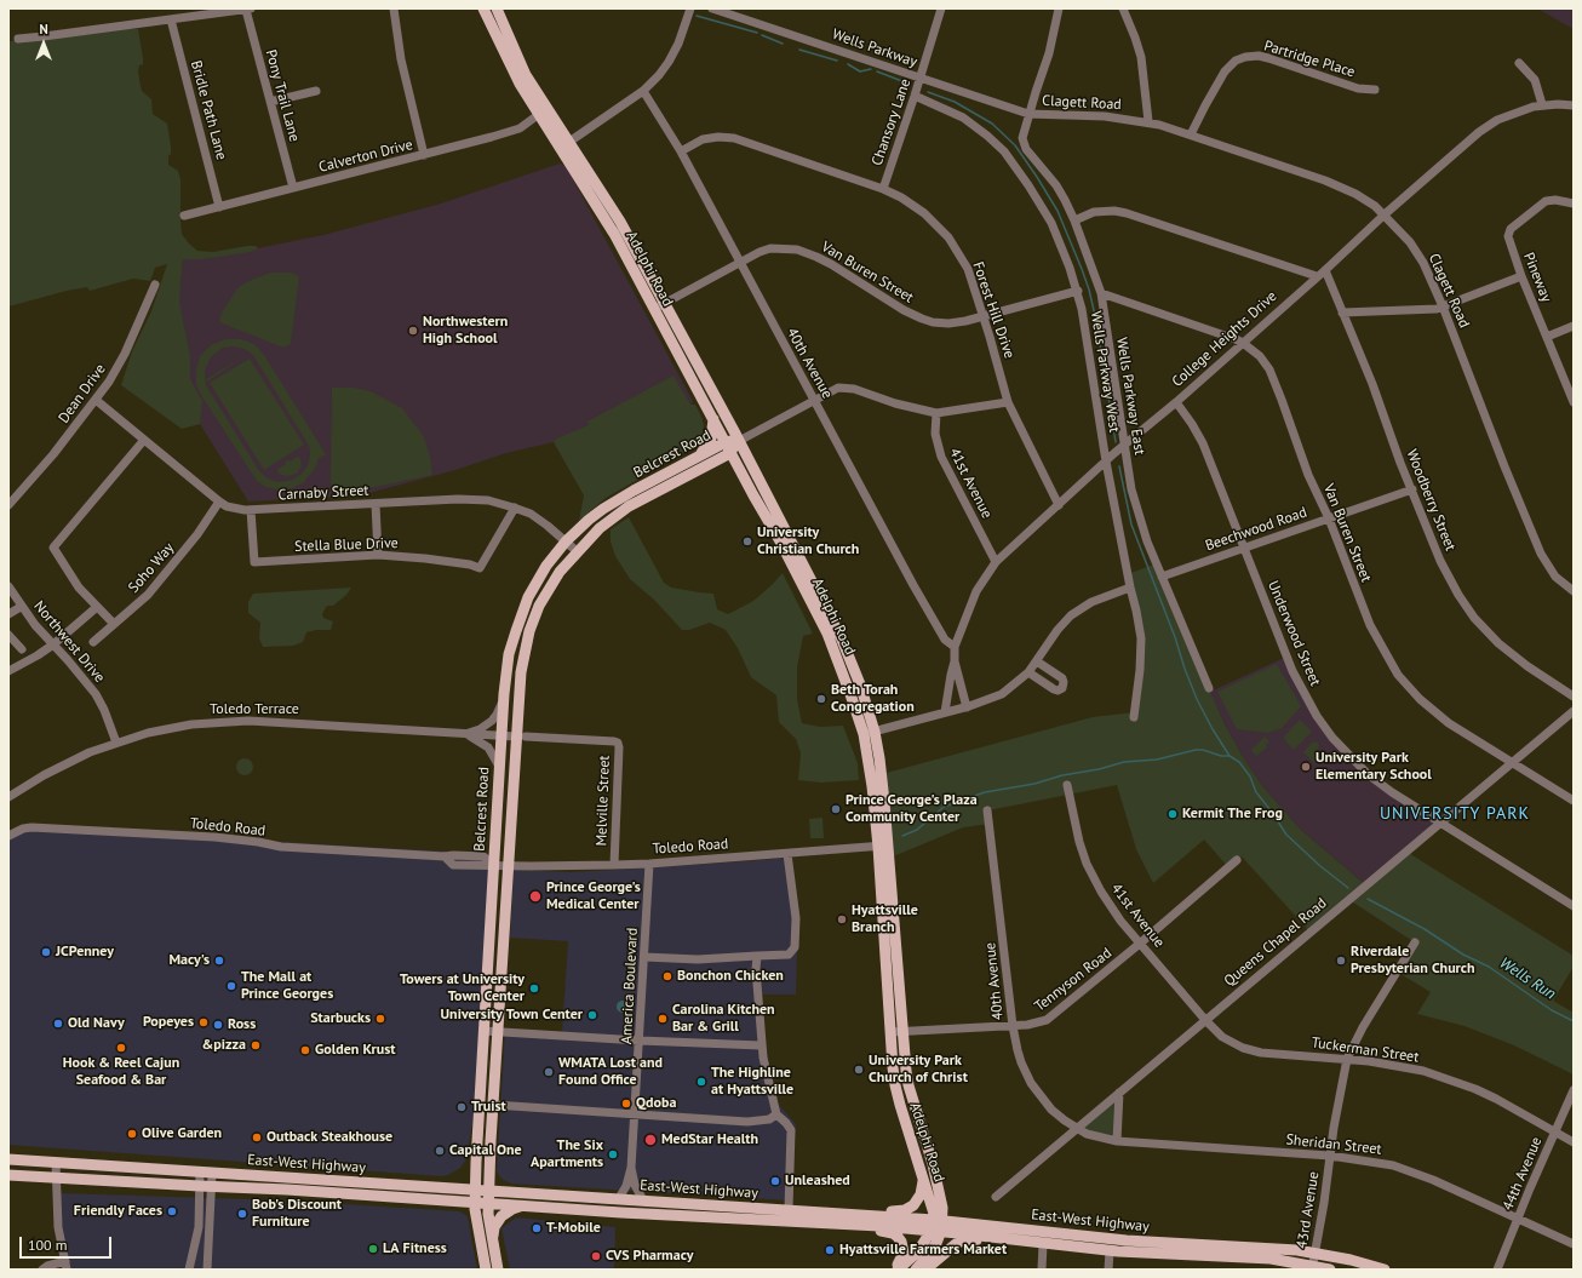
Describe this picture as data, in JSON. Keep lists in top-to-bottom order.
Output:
{
  "streets": {
    "main road": ["Adelphi Road", "Belcrest Road", "East-West Highway"],
    "street": [
      "Wells Parkway",
      "Partridge Place",
      "Pony Trail Lane",
      "Clagett Road",
      "Bridle Path Lane",
      "Chansory Lane",
      "Calverton Drive",
      "Van Buren Street",
      "Pineway",
      "Forest Hill Drive",
      "College Heights Drive",
      "40th Avenue",
      "Wells Parkway West",
      "Dean Drive",
      "Wells Parkway East",
      "41st Avenue",
      "Carnaby Street",
      "Woodberry Street",
      "Beechwood Road",
      "Stella Blue Drive",
      "Soho Way",
      "Underwood Street",
      "Northwest Drive",
      "Toledo Terrace",
      "Melville Street",
      "Toledo Road",
      "Queens Chapel Road",
      "Tennyson Road",
      "America Boulevard",
      "Tuckerman Street",
      "Sheridan Street",
      "44th Avenue",
      "43rd Avenue"
    ]
  },
  "crossings": [
    ["Wells Parkway", "Clagett Road"],
    ["Wells Parkway", "Chansory Lane"],
    ["Wells Parkway", "Wells Parkway East"],
    ["Partridge Place", "Clagett Road"],
    ["Pony Trail Lane", "Calverton Drive"],
    ["Clagett Road", "College Heights Drive"],
    ["Clagett Road", "Wells Parkway East"],
    ["Bridle Path Lane", "Calverton Drive"],
    ["Chansory Lane", "Forest Hill Drive"],
    ["Chansory Lane", "Wells Parkway West"],
    ["Calverton Drive", "Adelphi Road"],
    ["Adelphi Road", "Van Buren Street"],
    ["Adelphi Road", "Belcrest Road"],
    ["Adelphi Road", "Toledo Road"],
    ["Adelphi Road", "Tennyson Road"],
    ["Adelphi Road", "East-West Highway"],
    ["Van Buren Street", "Forest Hill Drive"],
    ["Van Buren Street", "College Heights Drive"],
    ["Van Buren Street", "40th Avenue"],
    ["Van Buren Street", "Wells Parkway West"],
    ["Van Buren Street", "Wells Parkway East"],
    ["Van Buren Street", "Beechwood Road"],
    ["Van Buren Street", "Queens Chapel Road"],
    ["Forest Hill Drive", "College Heights Drive"],
    ["Forest Hill Drive", "40th Avenue"],
    ["College Heights Drive", "40th Avenue"],
    ["College Heights Drive", "Wells Parkway West"],
    ["College Heights Drive", "Wells Parkway East"],
    ["College Heights Drive", "41st Avenue"],
    ["College Heights Drive", "Woodberry Street"],
    ["College Heights Drive", "Underwood Street"],
    ["40th Avenue", "Queens Chapel Road"],
    ["40th Avenue", "Tennyson Road"],
    ["40th Avenue", "Sheridan Street"],
    ["Dean Drive", "Carnaby Street"],
    ["Wells Parkway East", "Beechwood Road"],
    ["Belcrest Road", "Carnaby Street"],
    ["Belcrest Road", "Toledo Terrace"],
    ["Belcrest Road", "Melville Street"],
    ["Belcrest Road", "Toledo Road"],
    ["Belcrest Road", "East-West Highway"],
    ["41st Avenue", "Queens Chapel Road"],
    ["41st Avenue", "Tennyson Road"],
    ["41st Avenue", "Tuckerman Street"],
    ["Carnaby Street", "Stella Blue Drive"],
    ["Carnaby Street", "Soho Way"],
    ["Woodberry Street", "Beechwood Road"],
    ["Beechwood Road", "Underwood Street"],
    ["Underwood Street", "Queens Chapel Road"],
    ["Northwest Drive", "Toledo Terrace"],
    ["Toledo Terrace", "Melville Street"],
    ["Melville Street", "Toledo Road"],
    ["Toledo Road", "America Boulevard"],
    ["Queens Chapel Road", "Tuckerman Street"],
    ["Queens Chapel Road", "Sheridan Street"],
    ["America Boulevard", "East-West Highway"],
    ["Tuckerman Street", "44th Avenue"],
    ["Tuckerman Street", "43rd Avenue"],
    ["Sheridan Street", "44th Avenue"],
    ["Sheridan Street", "43rd Avenue"],
    ["East-West Highway", "43rd Avenue"]
  ],
  "districts": ["UNIVERSITY PARK"],
  "water": ["Wells Run"],
  "places": [
    "Northwestern High School",
    "University Christian Church",
    "Beth Torah Congregation",
    "University Park Elementary School",
    "Prince George's Plaza Community Center",
    "Kermit The Frog",
    "Prince George's Medical Center",
    "Hyattsville Branch",
    "JCPenney",
    "Macy's",
    "Riverdale Presbyterian Church",
    "Bonchon Chicken",
    "The Mall at Prince Georges",
    "Towers at University Town Center",
    "University Town Center",
    "Starbucks",
    "Carolina Kitchen Bar & Grill",
    "Popeyes",
    "Old Navy",
    "Ross",
    "&pizza",
    "Hook & Reel Cajun Seafood & Bar",
    "Golden Krust",
    "University Park Church of Christ",
    "WMATA Lost and Found Office",
    "The Highline at Hyattsville",
    "Qdoba",
    "Truist",
    "Olive Garden",
    "Outback Steakhouse",
    "MedStar Health",
    "Capital One",
    "The Six Apartments",
    "Unleashed",
    "Friendly Faces",
    "Bob's Discount Furniture",
    "T-Mobile",
    "LA Fitness",
    "Hyattsville Farmers Market",
    "CVS Pharmacy"
  ],
  "scale_bar": "100 m",
  "north": "top"
}
